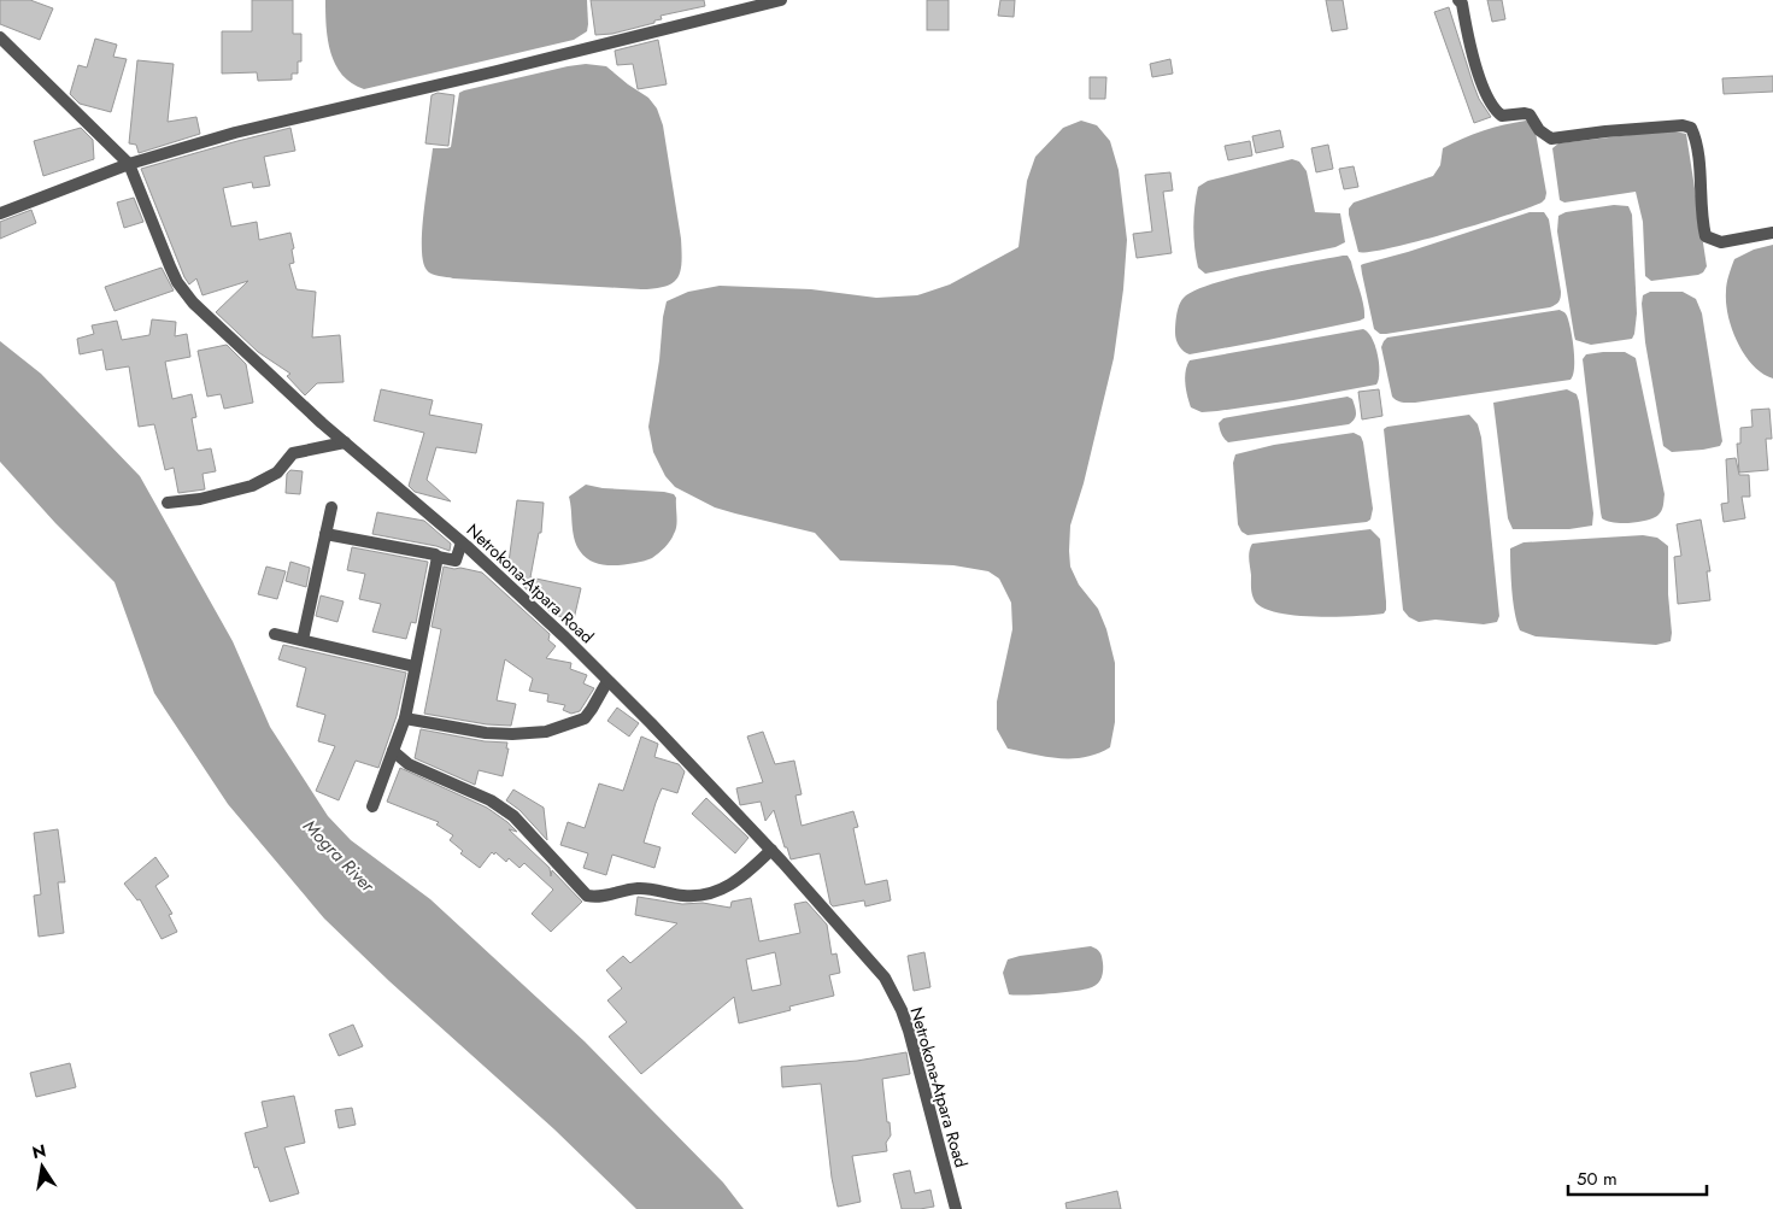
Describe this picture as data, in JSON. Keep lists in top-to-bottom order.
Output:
{
  "streets": {
    "street": ["Netrokona-Atpara Road"]
  },
  "water": ["Mogra River"],
  "scale_bar": "50 m",
  "north": "top"
}
